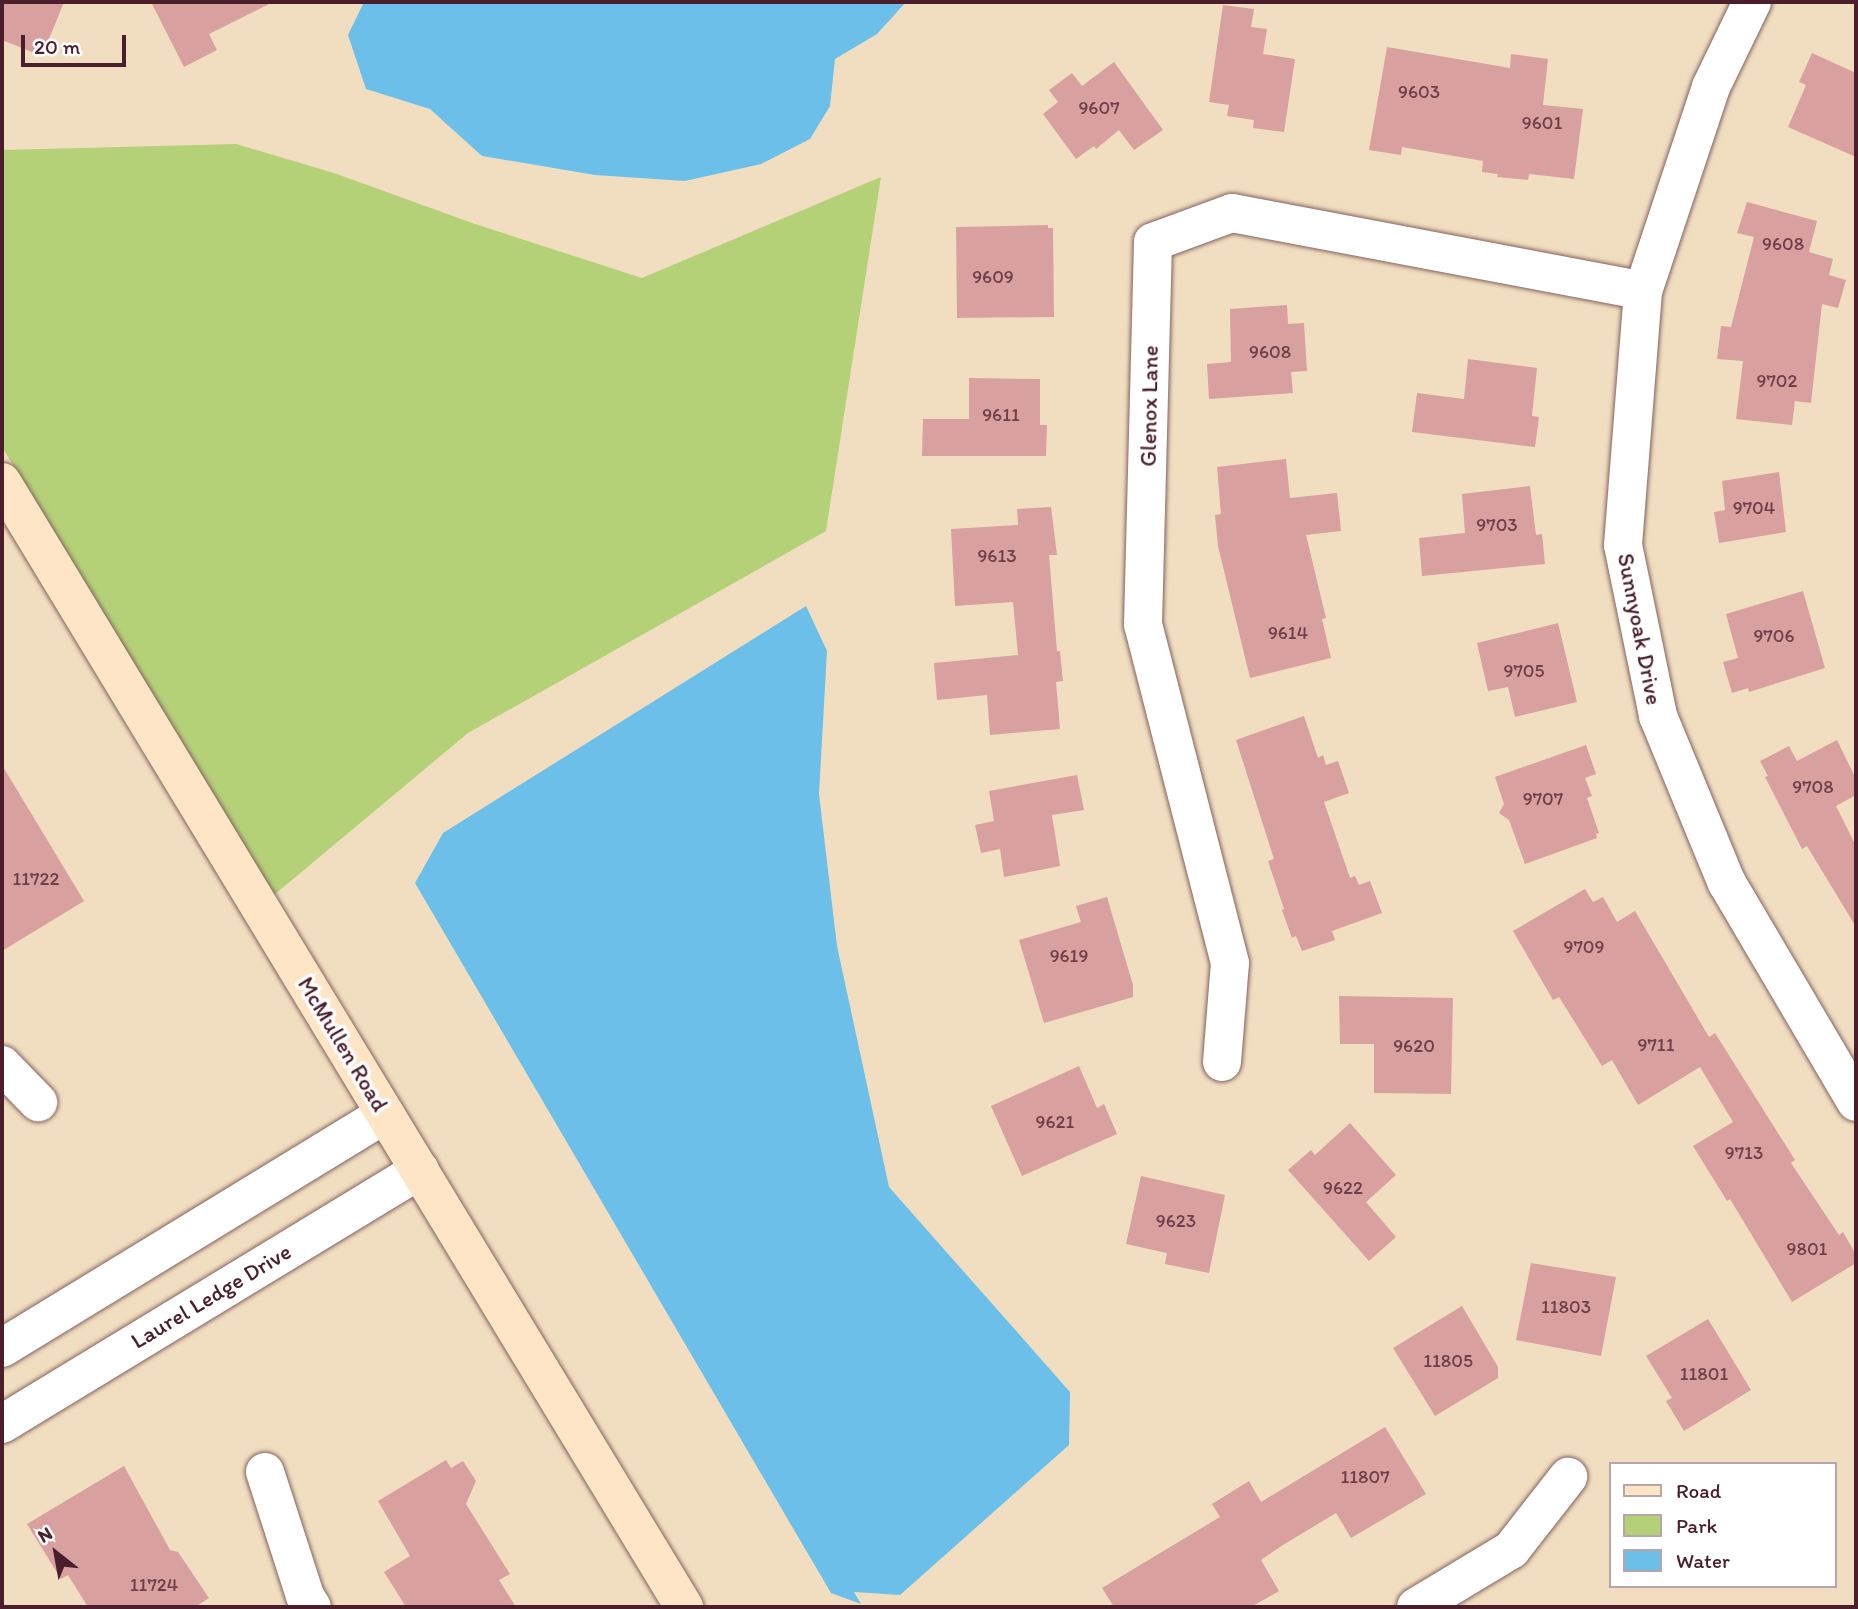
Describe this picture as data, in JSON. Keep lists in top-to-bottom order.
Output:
{
  "streets": {
    "street": [
      "Glenox Lane",
      "Sunnyoak Drive",
      "McMullen Road",
      "Laurel Ledge Drive"
    ]
  },
  "crossings": [
    ["Glenox Lane", "Sunnyoak Drive"],
    ["McMullen Road", "Laurel Ledge Drive"]
  ],
  "house_numbers": [
    "9603",
    "9607",
    "9601",
    "9608",
    "9609",
    "9608",
    "9702",
    "9611",
    "9704",
    "9703",
    "9613",
    "9614",
    "9706",
    "9705",
    "9708",
    "9707",
    "11722",
    "9709",
    "9619",
    "9711",
    "9620",
    "9621",
    "9713",
    "9622",
    "9623",
    "9801",
    "11803",
    "11805",
    "11801",
    "11807",
    "11724"
  ],
  "legend": ["Road", "Park", "Water"],
  "scale_bar": "20 m",
  "north": "top left"
}
